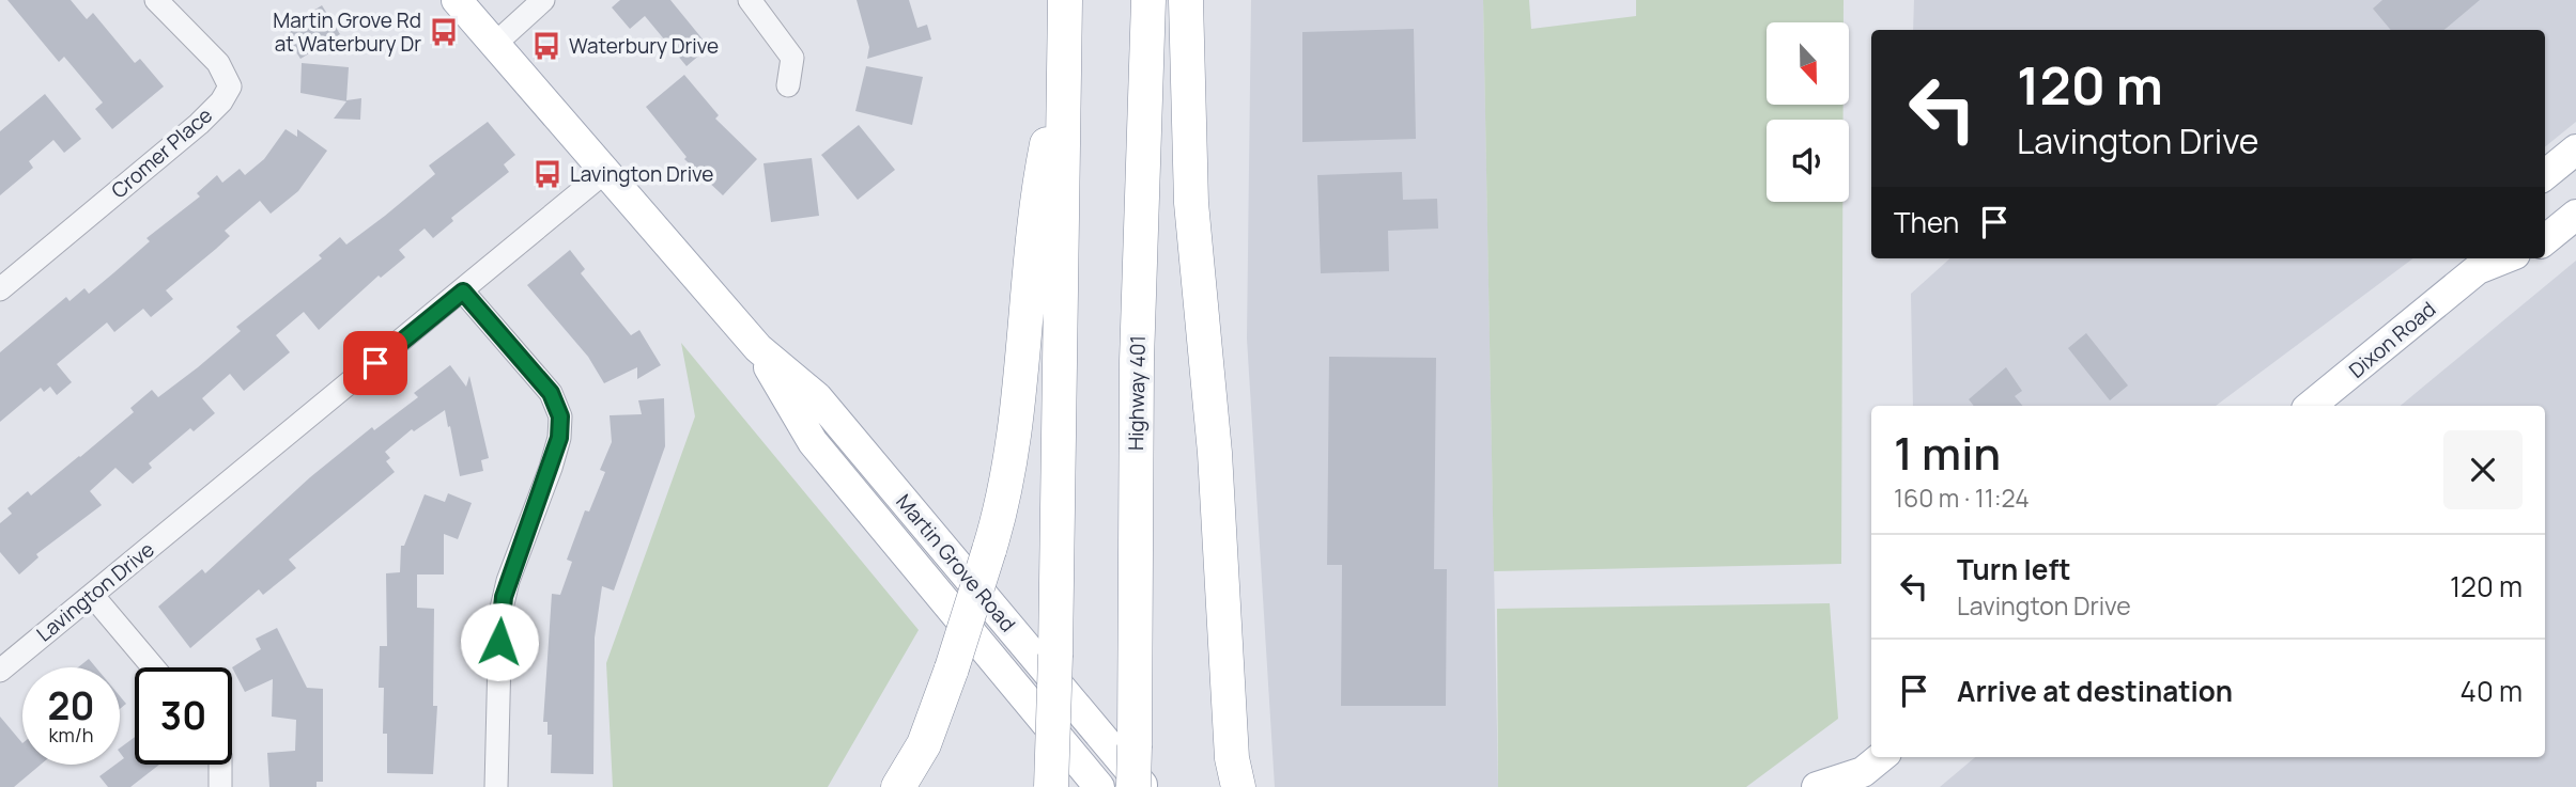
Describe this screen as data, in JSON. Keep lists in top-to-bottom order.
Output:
{
  "streets": {
    "highway": ["Highway 401"],
    "main road": ["Dixon Road", "Martin Grove Road"],
    "street": ["Cromer Place", "Lavington Drive"]
  },
  "crossings": [
    ["Martin Grove Road", "Lavington Drive"]
  ],
  "places": {
    "bus stop": ["Martin Grove Rd at Waterbury Dr", "Waterbury Drive", "Lavington Drive"]
  },
  "north": "bottom",
  "page": {
    "turn": ["120 m", "Lavington Drive"],
    "then": "Then",
    "heading": ["1 min", "160 m · 11:24"],
    "list": [
      {
        "name": "Turn left",
        "note": "Lavington Drive",
        "value": "120 m"
      },
      {
        "name": "Arrive at destination",
        "value": "40 m"
      }
    ],
    "speed": "20 km/h",
    "limit": "30"
  }
}
